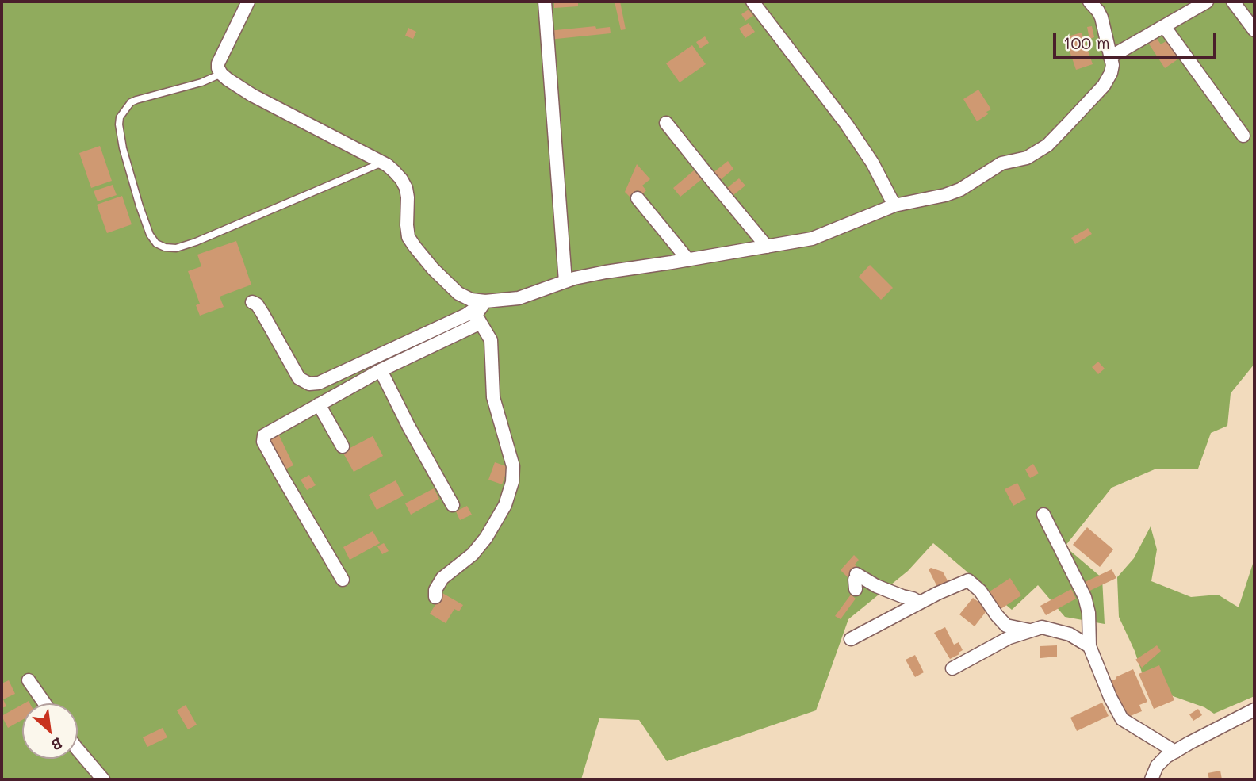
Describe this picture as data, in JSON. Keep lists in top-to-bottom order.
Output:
{
  "scale_bar": "100 m",
  "north": "bottom right"
}
